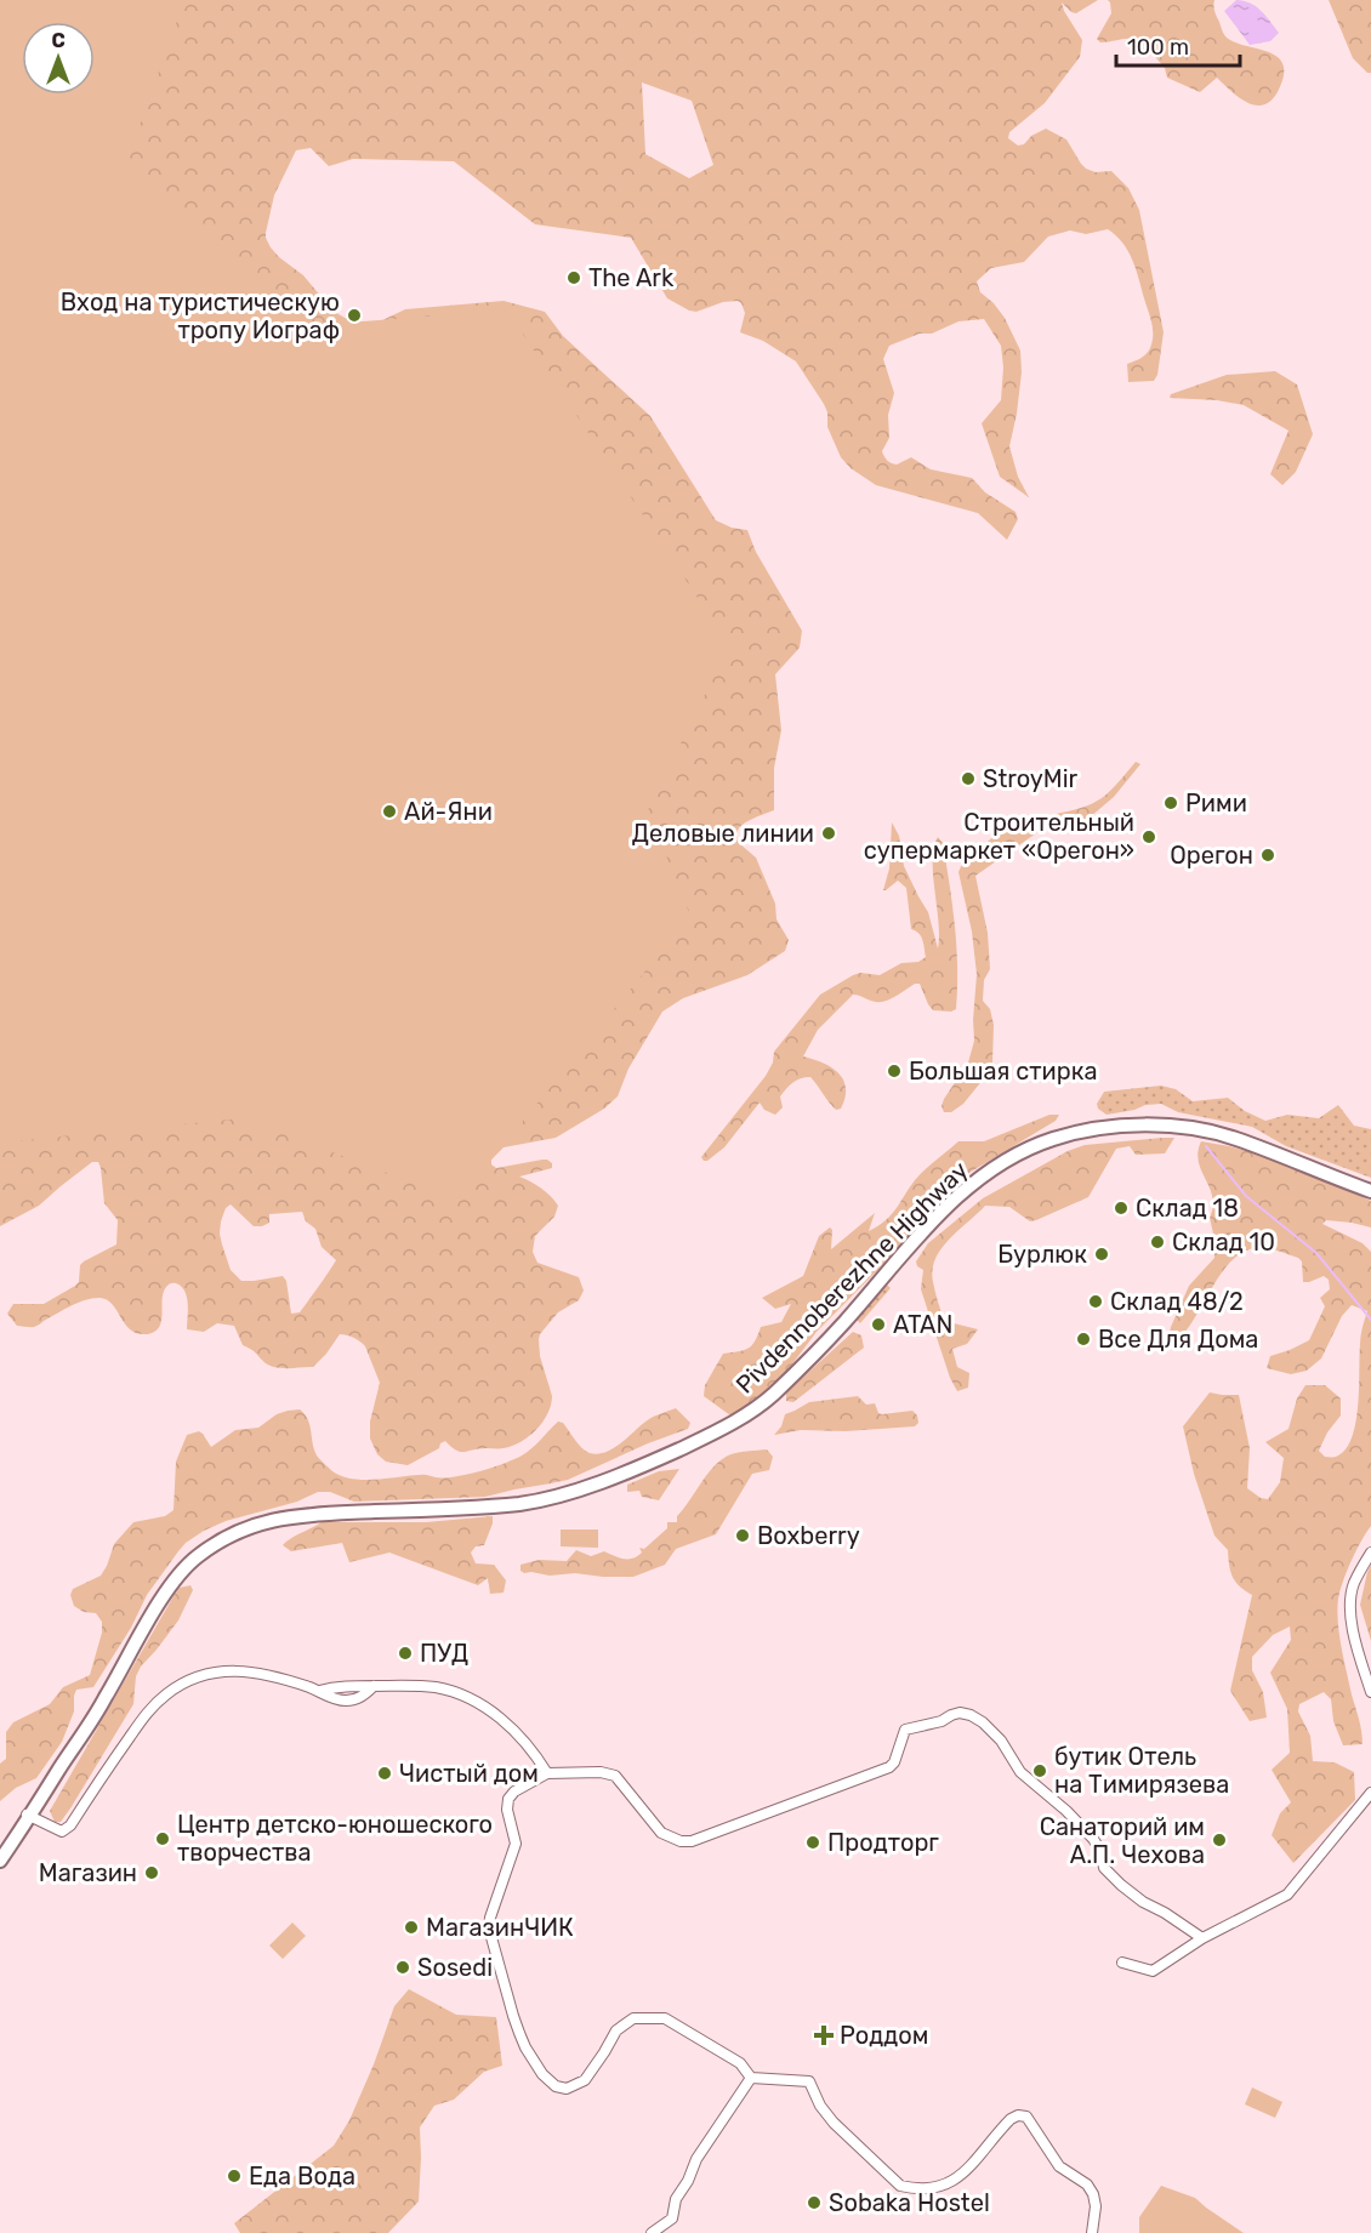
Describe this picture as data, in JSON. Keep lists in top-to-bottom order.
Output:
{
  "streets": {
    "highway": ["Pivdennoberezhne Highway"]
  },
  "places": {
    "other": [
      "The Ark",
      "Вход на туристическую тропу Иограф",
      "StroyMir",
      "Рими",
      "Ай-Яни",
      "Деловые линии",
      "Строительный супермаркет «Орегон»",
      "Орегон",
      "Большая стирка",
      "Склад 18",
      "Склад 10",
      "Бурлюк",
      "Склад 48/2",
      "ATAN",
      "Все Для Дома",
      "Boxberry",
      "ПУД",
      "бутик Отель на Тимирязева",
      "Чистый дом",
      "Центр детско-юношеского творчества",
      "Санаторий им А.П. Чехова",
      "Продторг",
      "Магазин",
      "МагазинЧИК",
      "Sosedi",
      "Еда Вода",
      "Sobaka Hostel"
    ],
    "health": ["Роддом"]
  },
  "scale_bar": "100 m",
  "north": "top"
}
